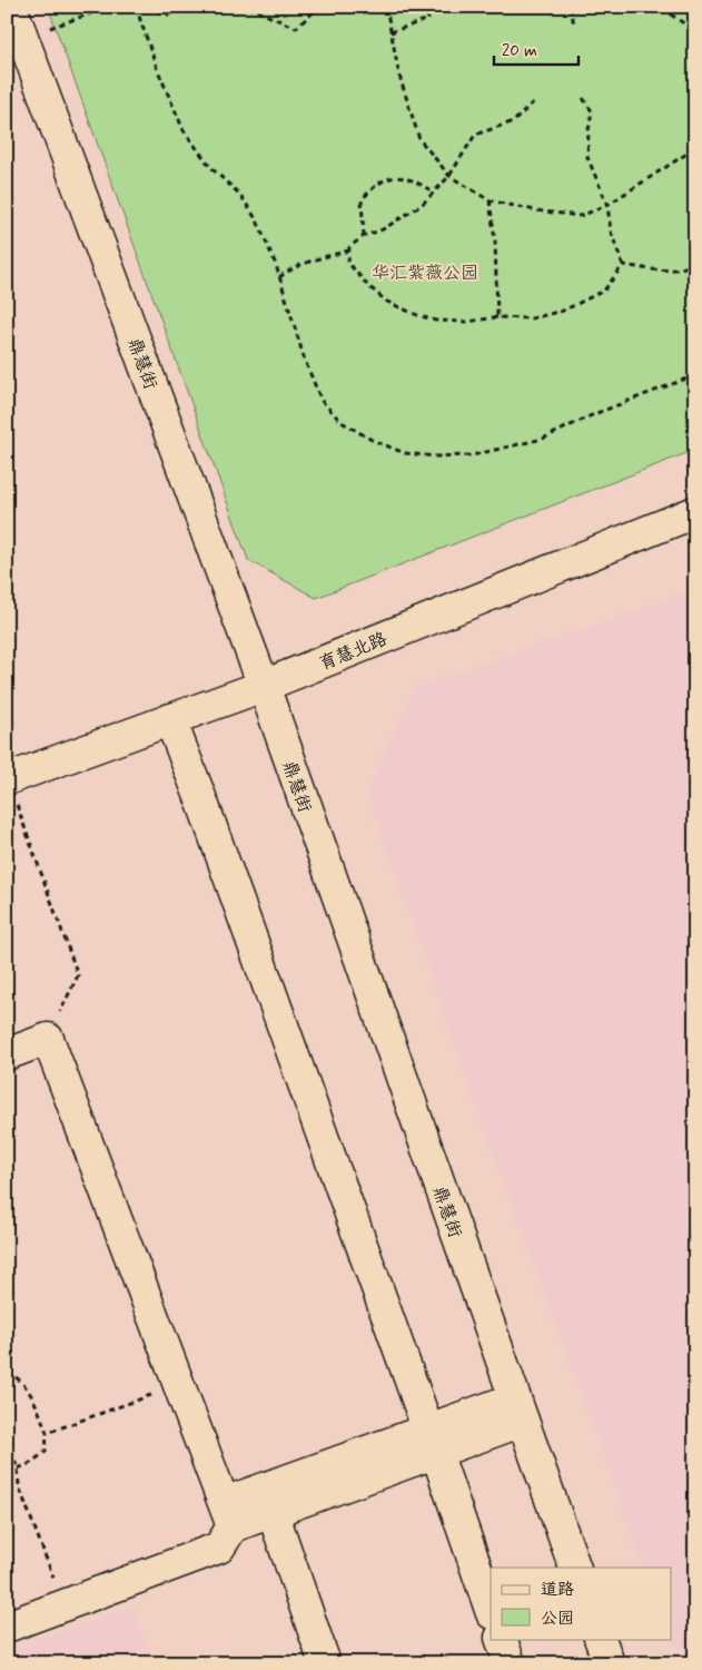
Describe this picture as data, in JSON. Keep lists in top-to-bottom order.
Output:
{
  "streets": {
    "street": ["鼎慧街", "育慧北路"]
  },
  "crossings": [
    ["鼎慧街", "育慧北路"]
  ],
  "parks": ["华汇紫薇公园"],
  "legend": ["道路", "公园"],
  "scale_bar": "20 m"
}
